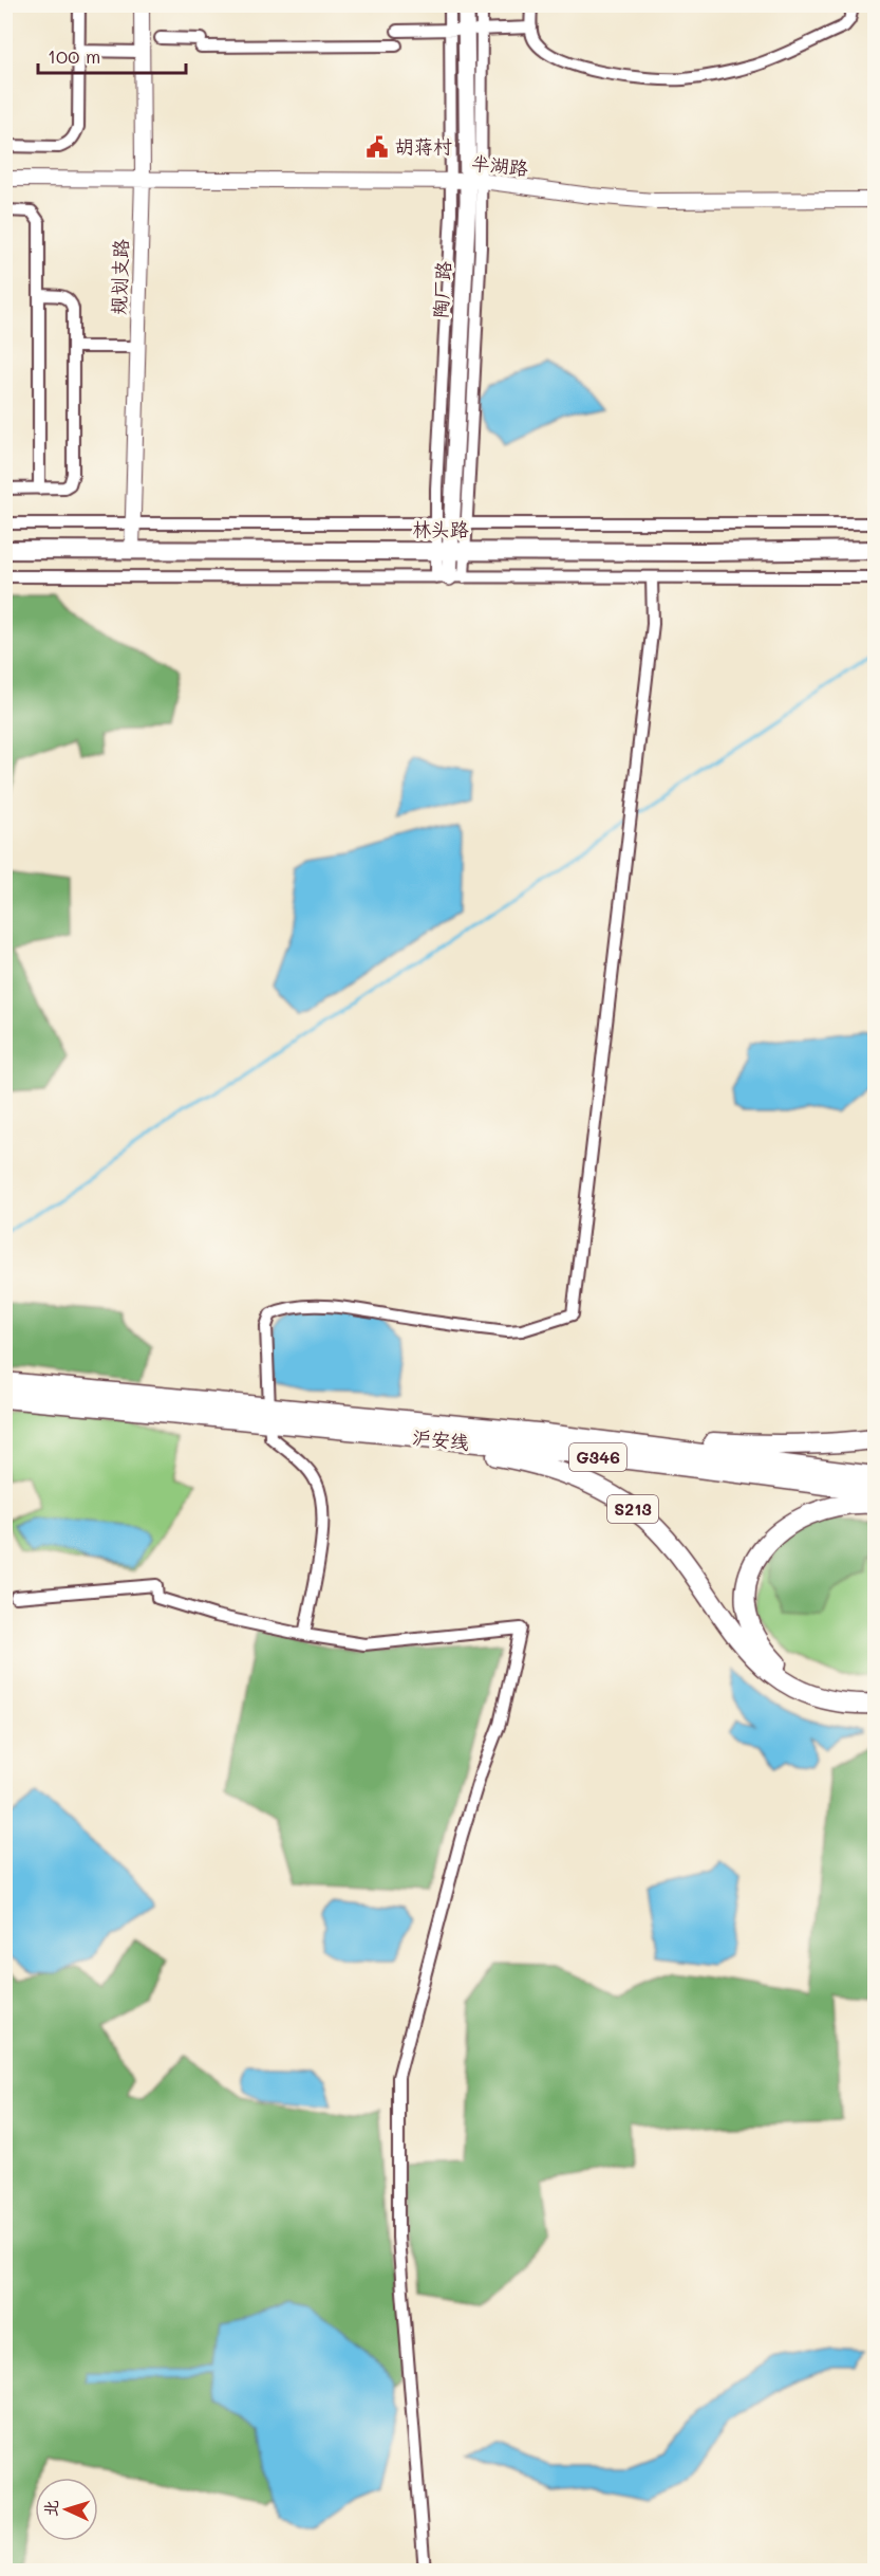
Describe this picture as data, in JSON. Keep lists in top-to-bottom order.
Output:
{
  "streets": {
    "highway": ["沪安线", "G346", "S213"],
    "main road": ["陶厂路", "林头路"],
    "street": ["半湖路", "规划支路"]
  },
  "crossings": [
    ["半湖路", "规划支路"],
    ["半湖路", "陶厂路"],
    ["规划支路", "林头路"],
    ["陶厂路", "林头路"],
    ["沪安线", "S213"]
  ],
  "places": {
    "public building": ["胡蒋村"]
  },
  "scale_bar": "100 m",
  "north": "left"
}
